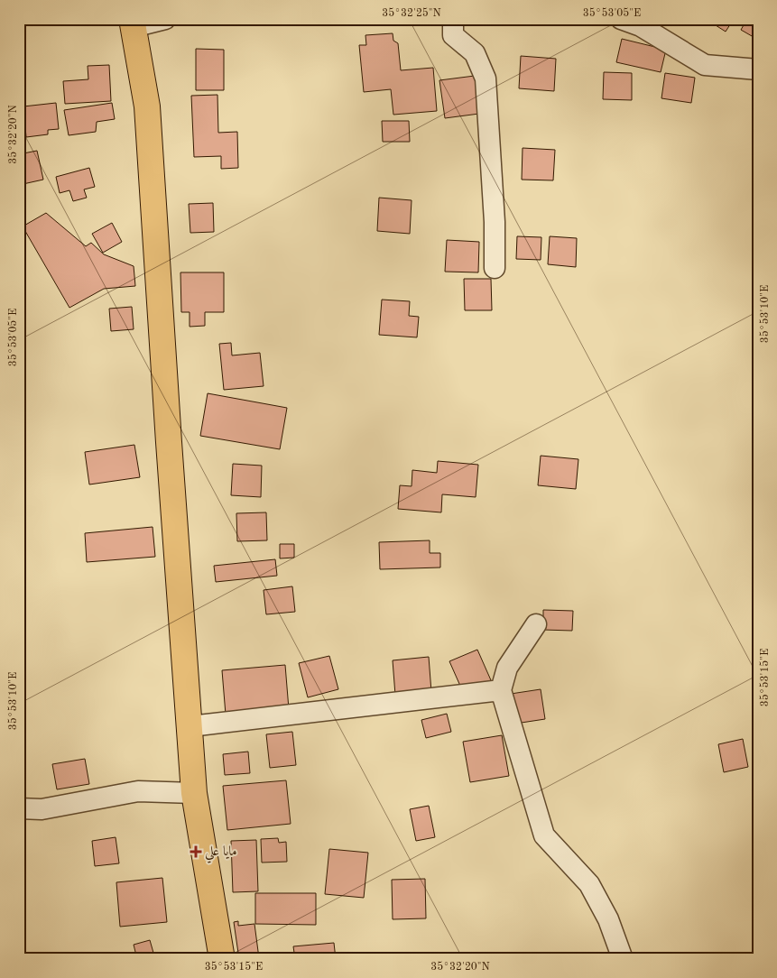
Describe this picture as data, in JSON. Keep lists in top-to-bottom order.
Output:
{
  "places": {
    "health": ["مايا علي"]
  },
  "coordinates": [
    "35°32'25\"N",
    "35°53'05\"E",
    "35°32'20\"N",
    "35°53'10\"E",
    "35°53'15\"E"
  ]
}
